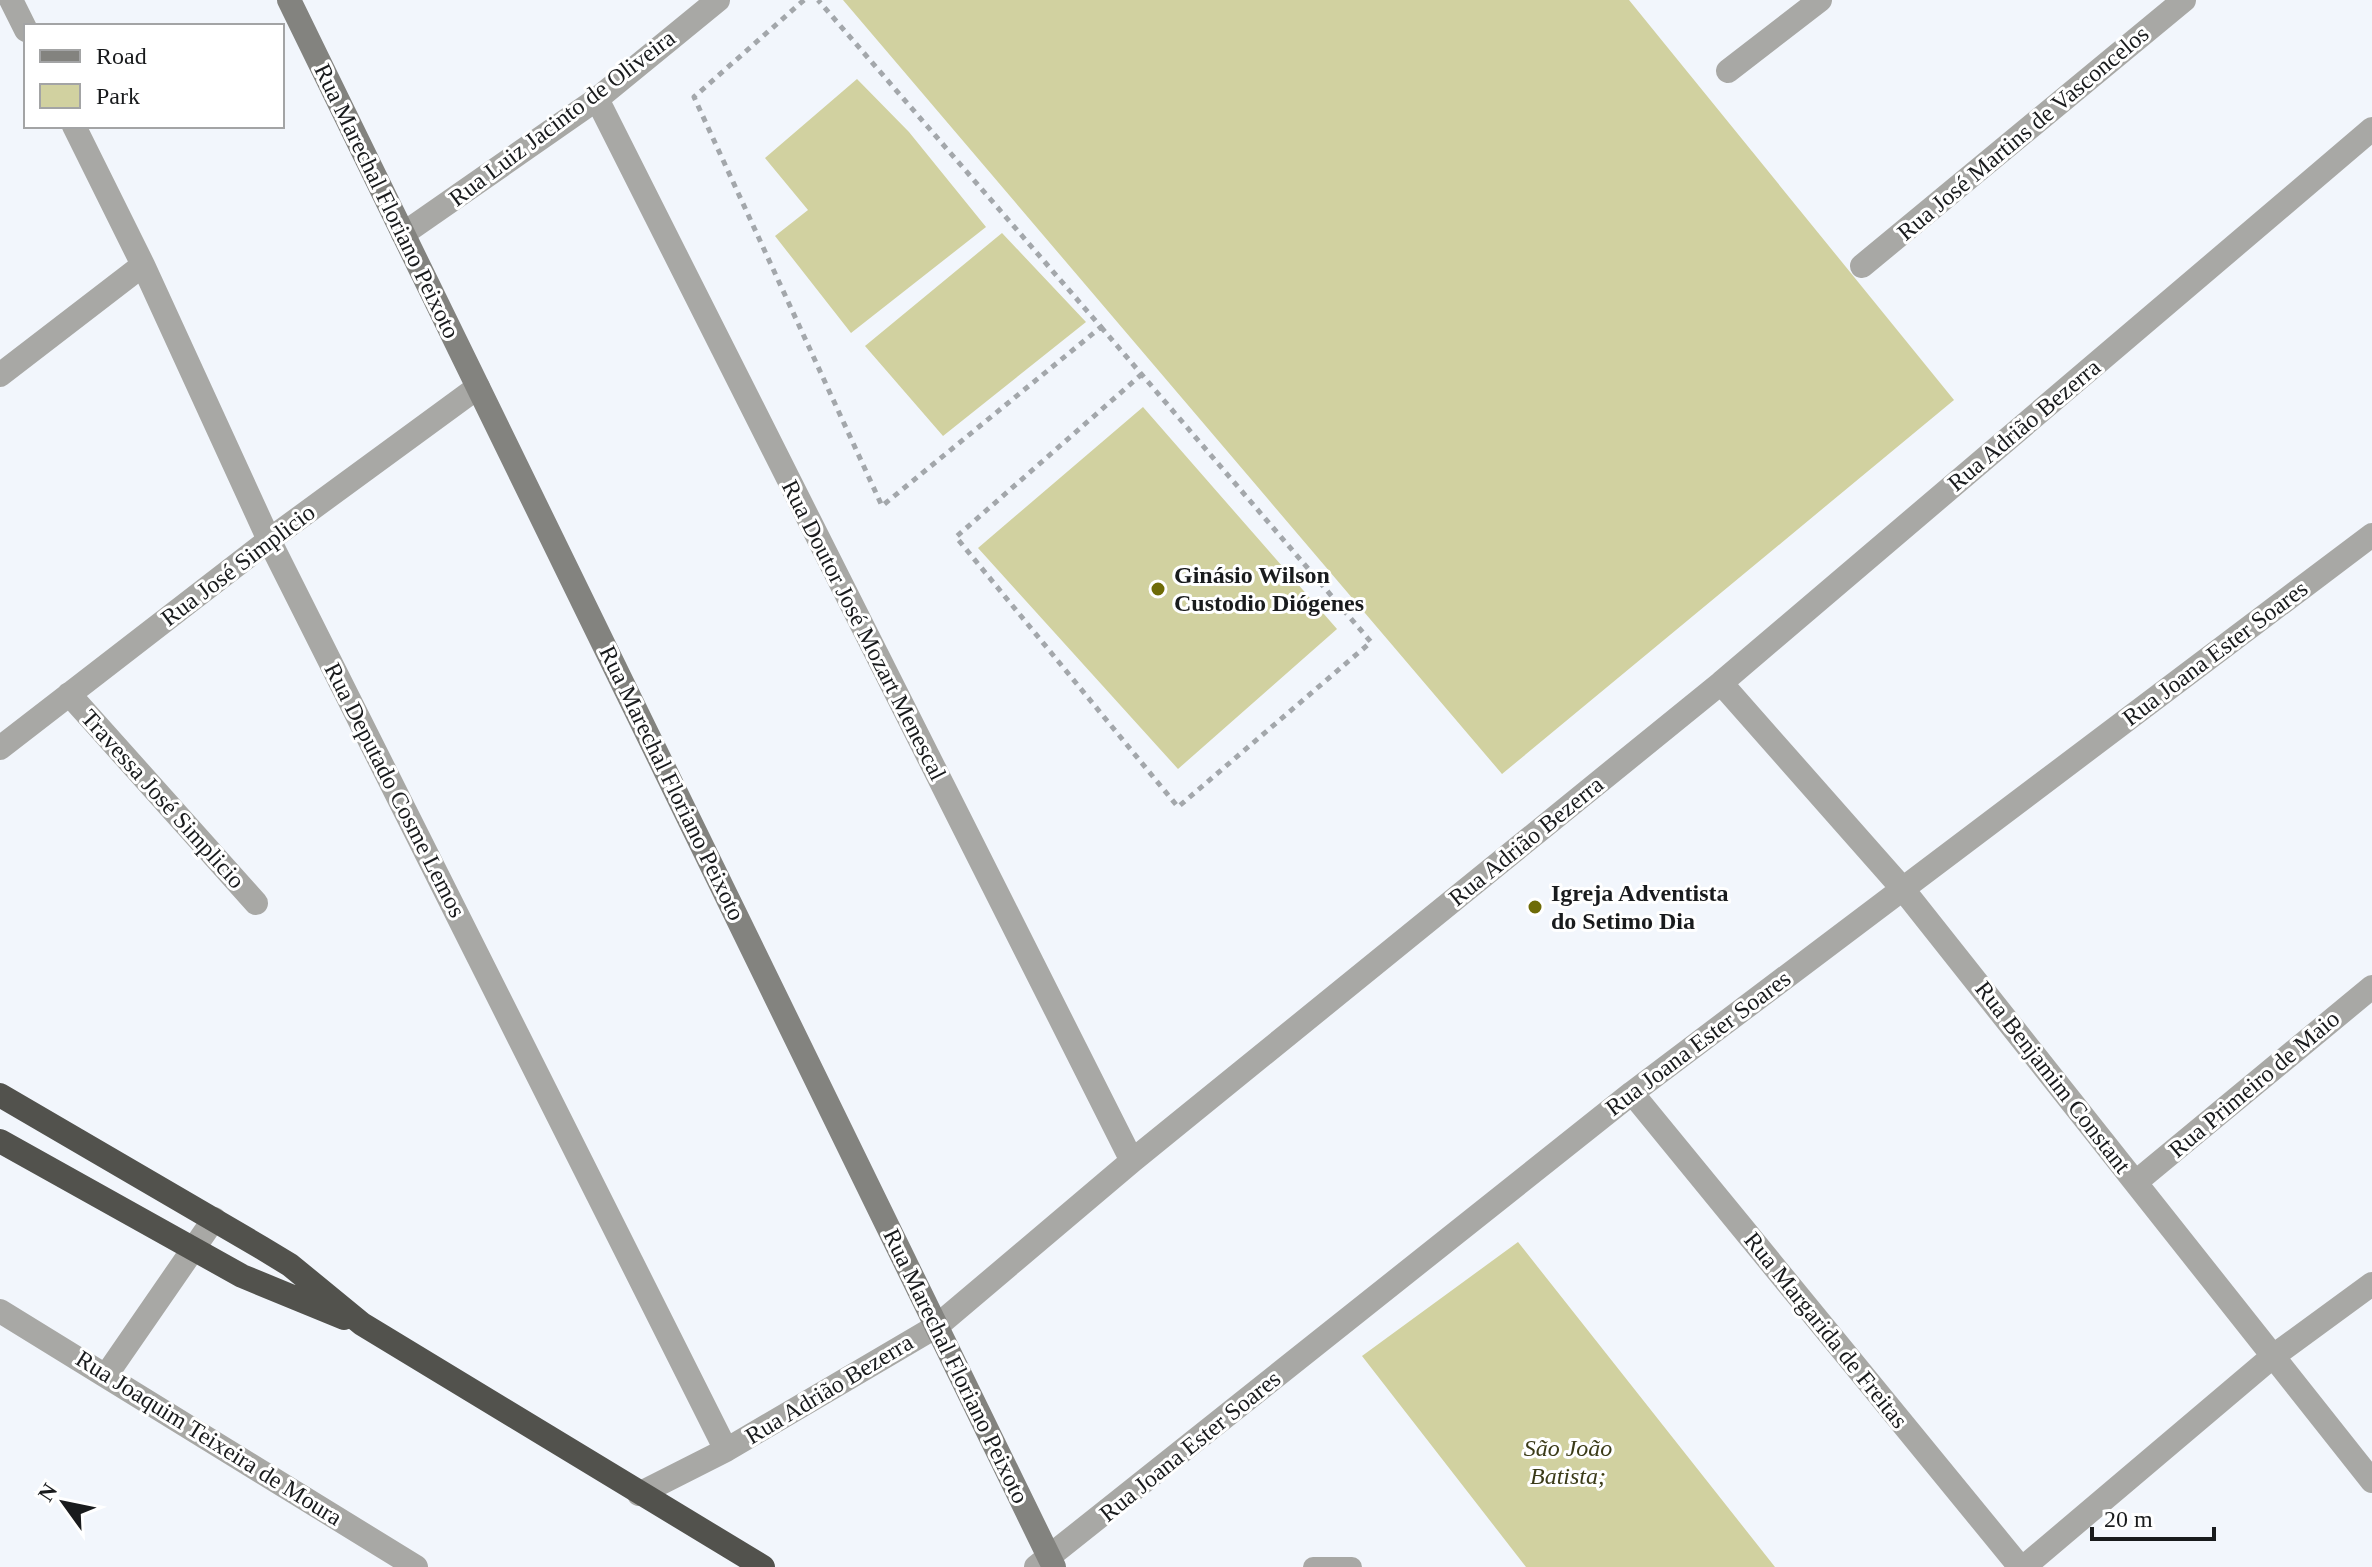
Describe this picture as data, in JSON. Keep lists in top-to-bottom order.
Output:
{
  "streets": {
    "street": [
      "Rua Luiz Jacinto de Oliveira",
      "Rua José Martins de Vasconcelos",
      "Rua Marechal Floriano Peixoto",
      "Rua Adrião Bezerra",
      "Rua José Simplicio",
      "Rua Doutor José Mozart Menescal",
      "Rua Joana Ester Soares",
      "Rua Deputado Cosme Lemos",
      "Travessa José Simplicio",
      "Rua Benjamim Constant",
      "Rua Primeiro de Maio",
      "Rua Margarida de Freitas",
      "Rua Joaquim Teixeira de Moura"
    ]
  },
  "crossings": [
    ["Rua Luiz Jacinto de Oliveira", "Rua Marechal Floriano Peixoto"],
    ["Rua Luiz Jacinto de Oliveira", "Rua Doutor José Mozart Menescal"],
    ["Rua Marechal Floriano Peixoto", "Rua Adrião Bezerra"],
    ["Rua Marechal Floriano Peixoto", "Rua José Simplicio"],
    ["Rua Marechal Floriano Peixoto", "Rua Joana Ester Soares"],
    ["Rua Adrião Bezerra", "Rua Doutor José Mozart Menescal"],
    ["Rua Adrião Bezerra", "Rua Deputado Cosme Lemos"],
    ["Rua Adrião Bezerra", "Rua Benjamim Constant"],
    ["Rua José Simplicio", "Rua Deputado Cosme Lemos"],
    ["Rua José Simplicio", "Travessa José Simplicio"],
    ["Rua Joana Ester Soares", "Rua Benjamim Constant"],
    ["Rua Joana Ester Soares", "Rua Margarida de Freitas"],
    ["Rua Benjamim Constant", "Rua Primeiro de Maio"]
  ],
  "parks": ["São João Batista;"],
  "places": ["Ginásio Wilson Custodio Diógenes", "Igreja Adventista do Setimo Dia"],
  "legend": ["Road", "Park"],
  "scale_bar": "20 m",
  "north": "top left"
}
